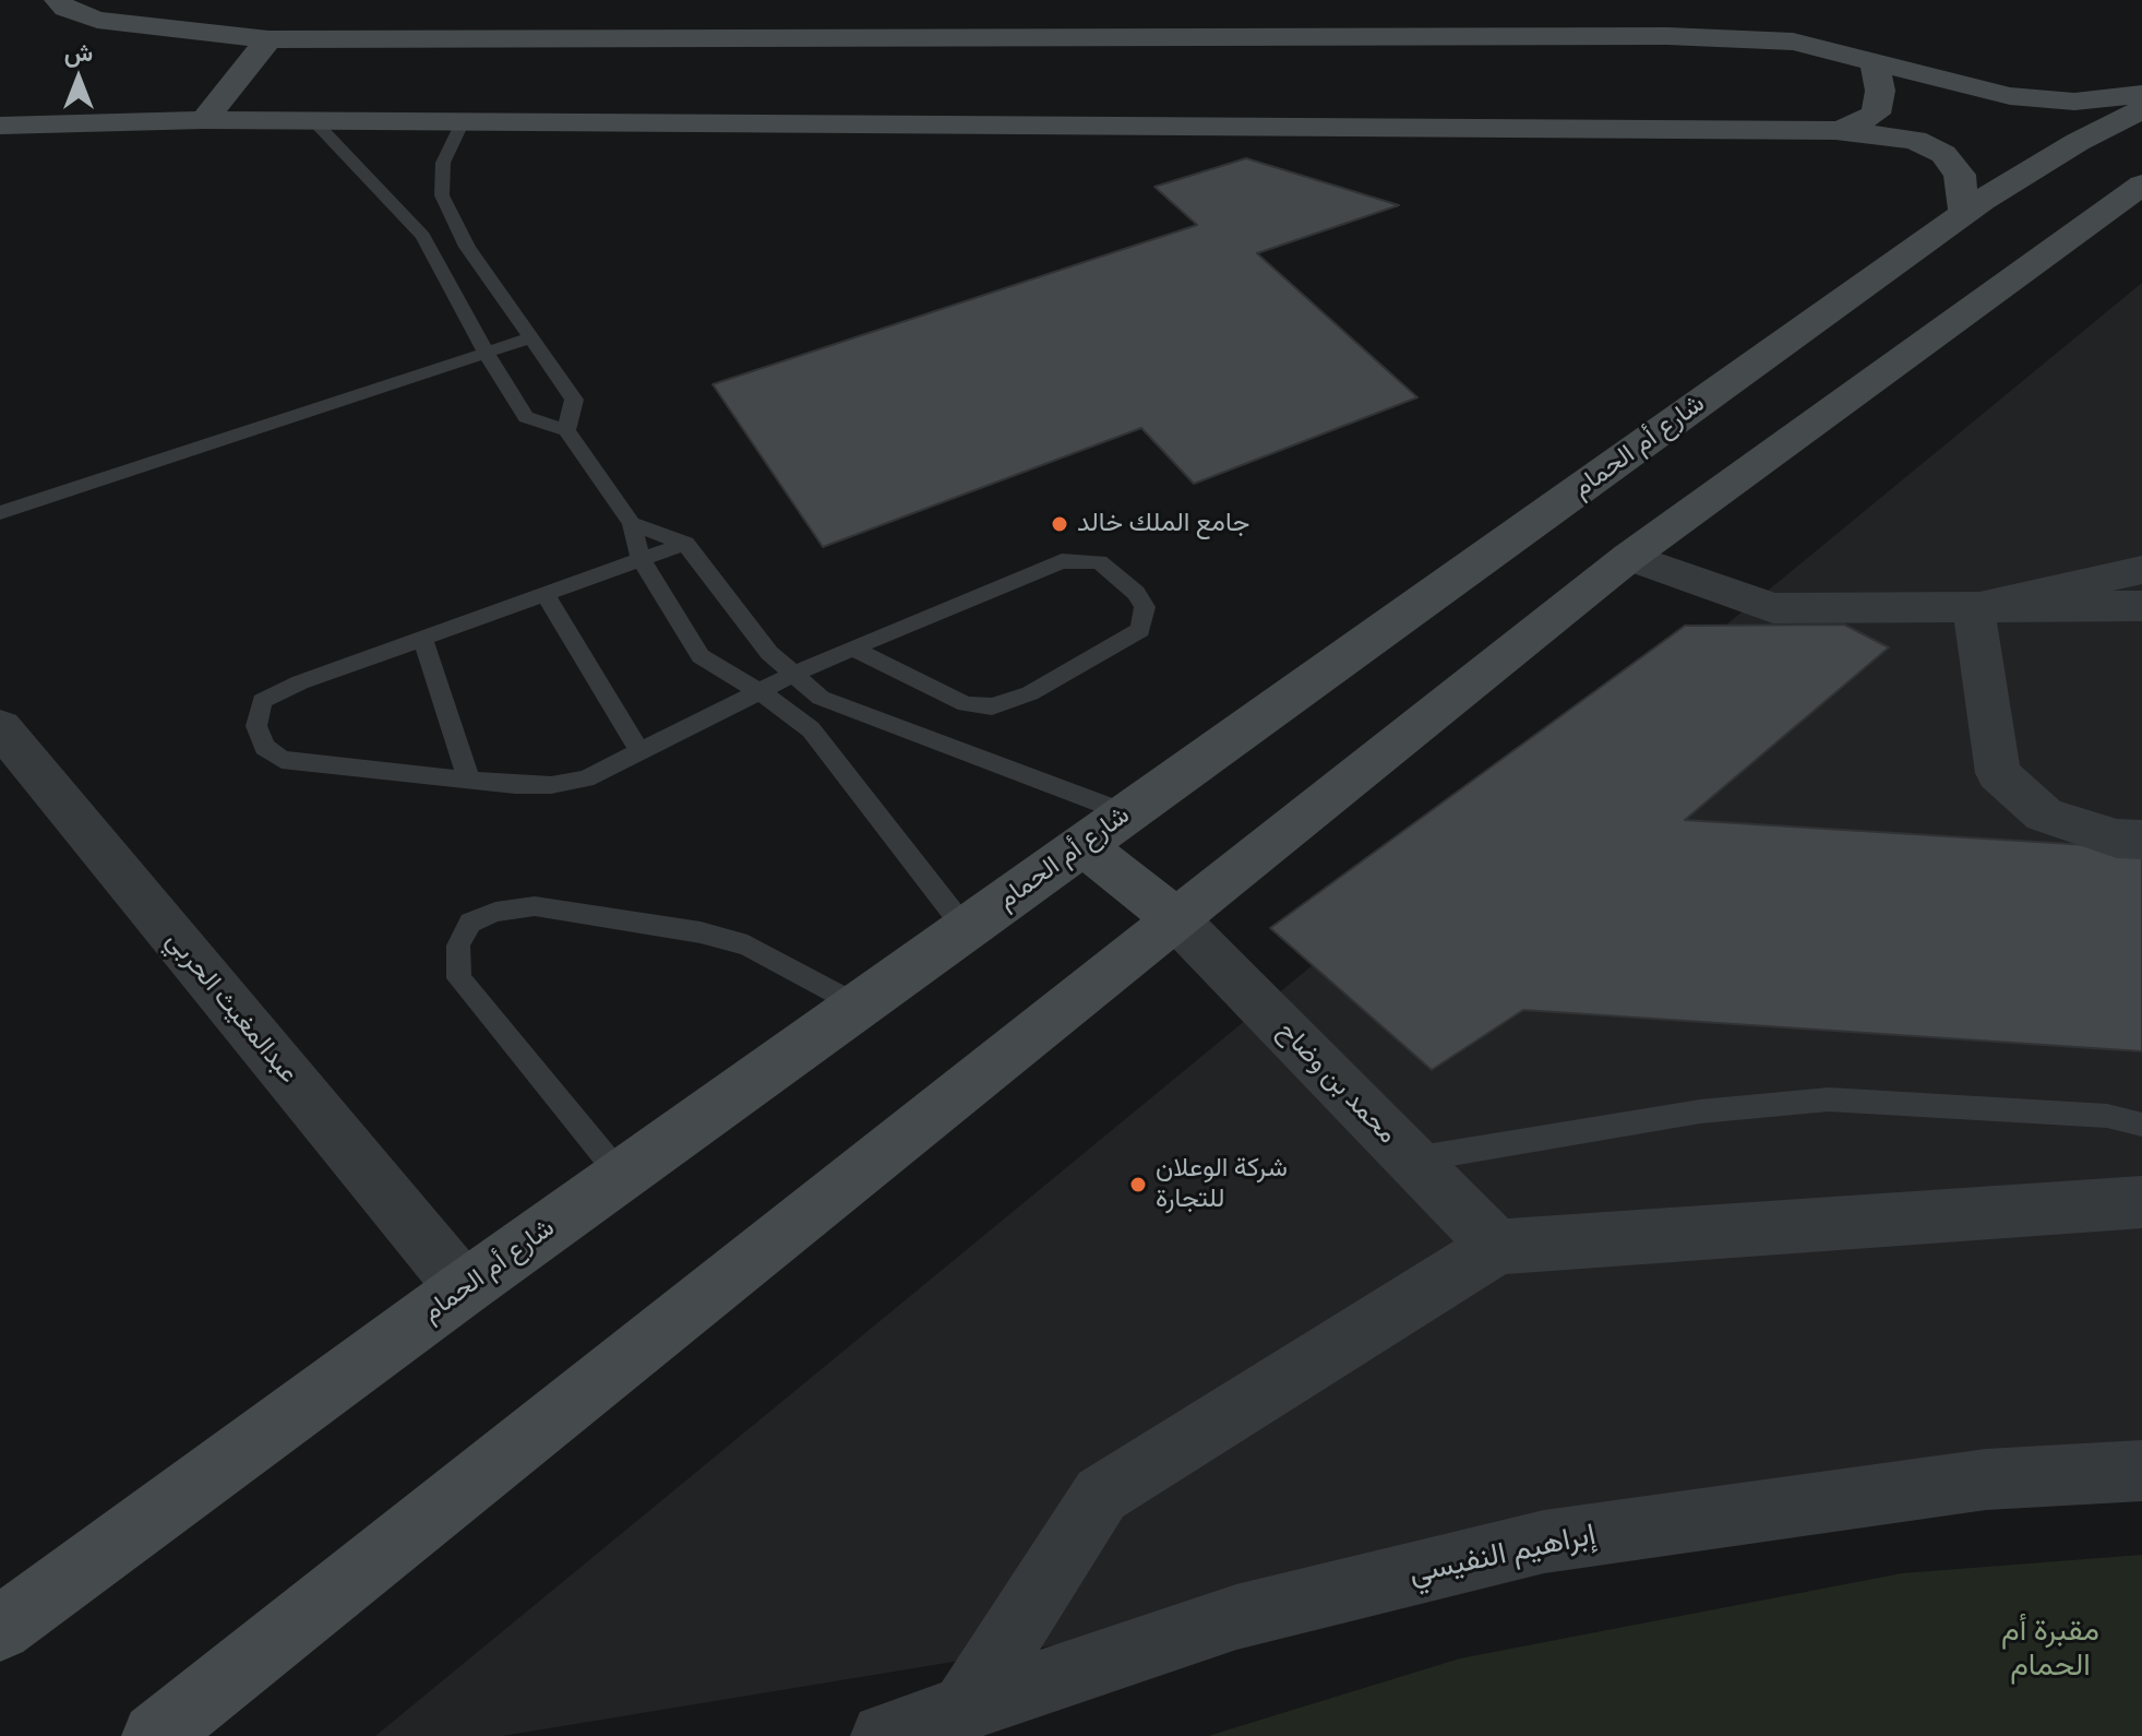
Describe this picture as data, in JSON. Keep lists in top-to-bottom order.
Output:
{
  "streets": {
    "street": [
      "شارع أم الحمام",
      "عبدالمغيث الحربي",
      "محمد بن وضاح",
      "إبراهيم النفيسي"
    ]
  },
  "crossings": [
    ["شارع أم الحمام", "عبدالمغيث الحربي"]
  ],
  "parks": ["مقبرة أم الحمام"],
  "places": ["جامع الملك خالد", "شركة الوعلان للتجارة"],
  "north": "top"
}
